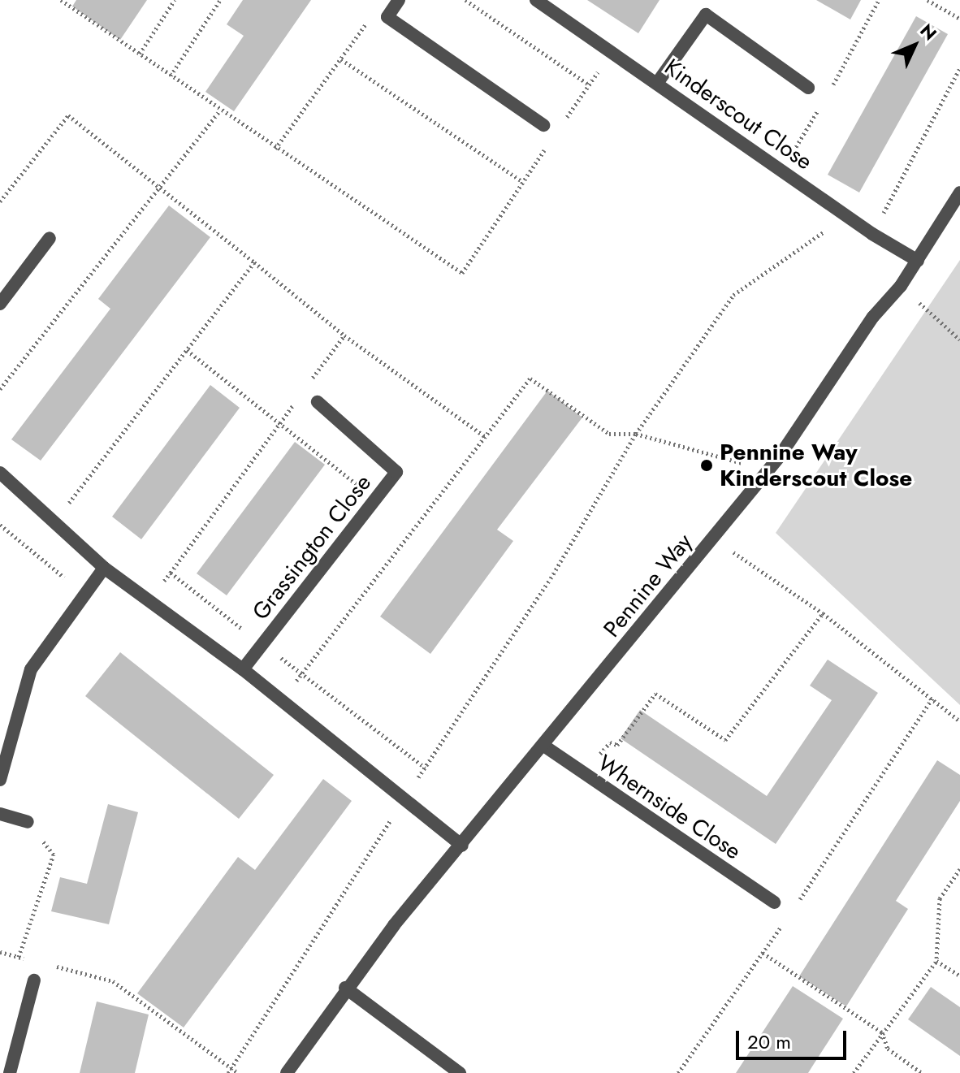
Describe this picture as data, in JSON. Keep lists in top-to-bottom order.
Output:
{
  "streets": {
    "street": [
      "Kinderscout Close",
      "Grassington Close",
      "Pennine Way",
      "Whernside Close"
    ]
  },
  "crossings": [
    ["Kinderscout Close", "Pennine Way"],
    ["Pennine Way", "Whernside Close"]
  ],
  "places": ["Pennine Way Kinderscout Close"],
  "scale_bar": "20 m",
  "north": "top right"
}
